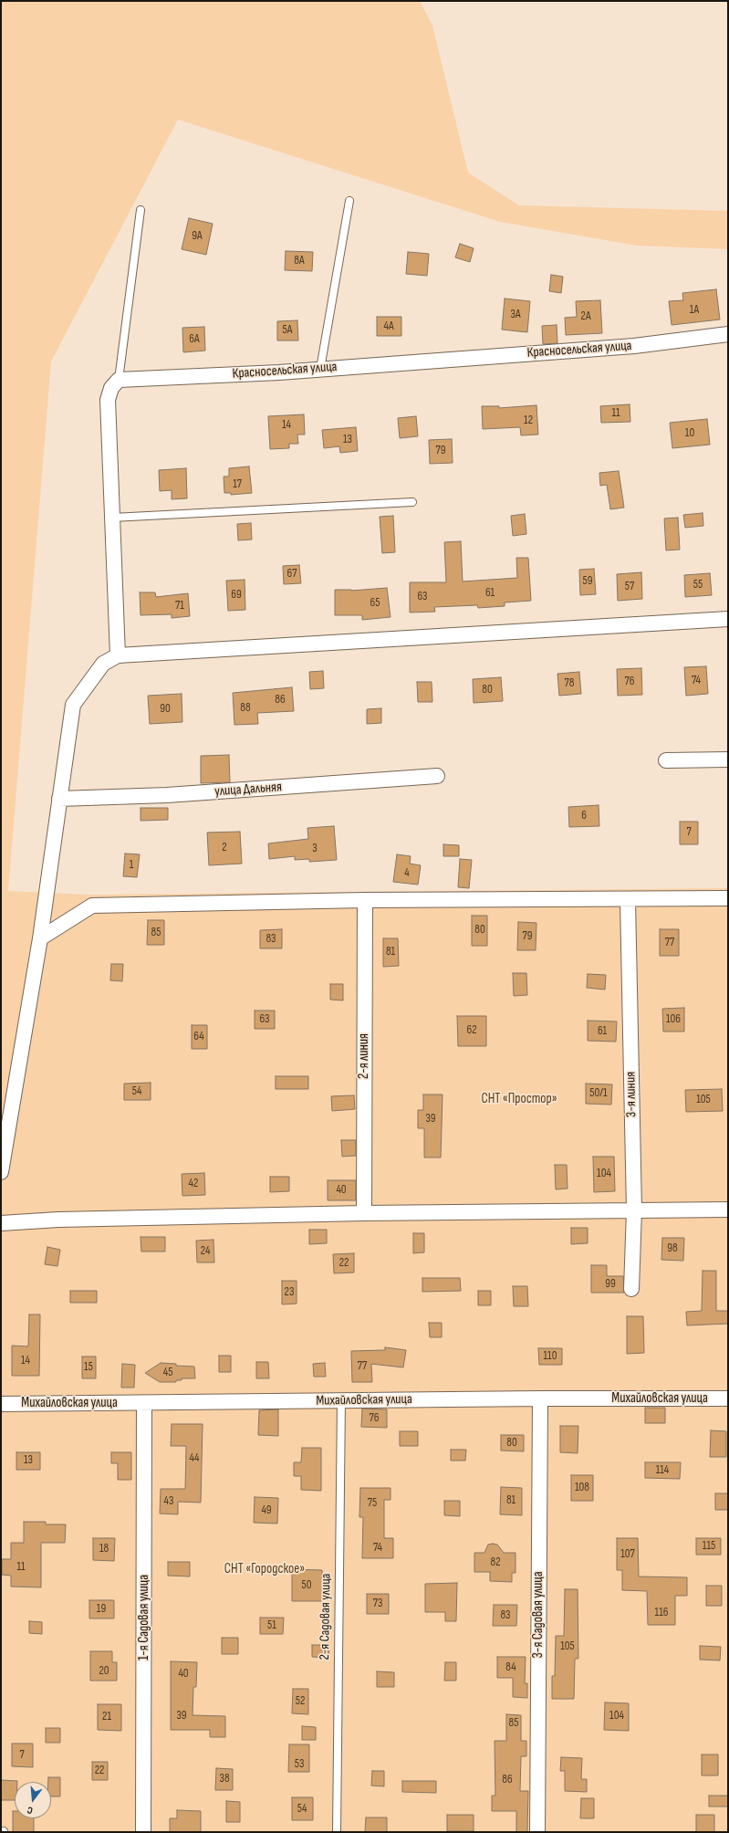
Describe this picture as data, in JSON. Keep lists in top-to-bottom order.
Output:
{
  "streets": {
    "street": [
      "Красносельская улица",
      "улица Дальняя",
      "2-я линия",
      "3-я линия",
      "Михайловская улица",
      "3-я Садовая улица",
      "1-я Садовая улица"
    ],
    "lane": ["2-я Садовая улица"]
  },
  "crossings": [
    ["Михайловская улица", "3-я Садовая улица"],
    ["Михайловская улица", "2-я Садовая улица"],
    ["Михайловская улица", "1-я Садовая улица"]
  ],
  "parks": ["СНТ «Простор»", "СНТ «Городское»"],
  "house_numbers": [
    "9А",
    "8А",
    "1А",
    "3А",
    "2А",
    "4А",
    "5А",
    "6А",
    "11",
    "12",
    "14",
    "10",
    "13",
    "79",
    "17",
    "67",
    "59",
    "55",
    "57",
    "61",
    "69",
    "63",
    "65",
    "71",
    "74",
    "76",
    "78",
    "80",
    "86",
    "88",
    "90",
    "6",
    "7",
    "2",
    "3",
    "1",
    "4",
    "80",
    "85",
    "79",
    "83",
    "77",
    "81",
    "63",
    "106",
    "62",
    "61",
    "64",
    "54",
    "50/1",
    "105",
    "39",
    "104",
    "42",
    "40",
    "98",
    "24",
    "22",
    "99",
    "23",
    "110",
    "14",
    "77",
    "15",
    "45",
    "76",
    "80",
    "44",
    "13",
    "114",
    "108",
    "81",
    "43",
    "75",
    "49",
    "115",
    "74",
    "18",
    "107",
    "82",
    "11",
    "50",
    "73",
    "19",
    "116",
    "83",
    "51",
    "105",
    "84",
    "20",
    "40",
    "52",
    "39",
    "104",
    "21",
    "85",
    "7",
    "53",
    "22",
    "38",
    "86",
    "54"
  ],
  "north": "bottom"
}
